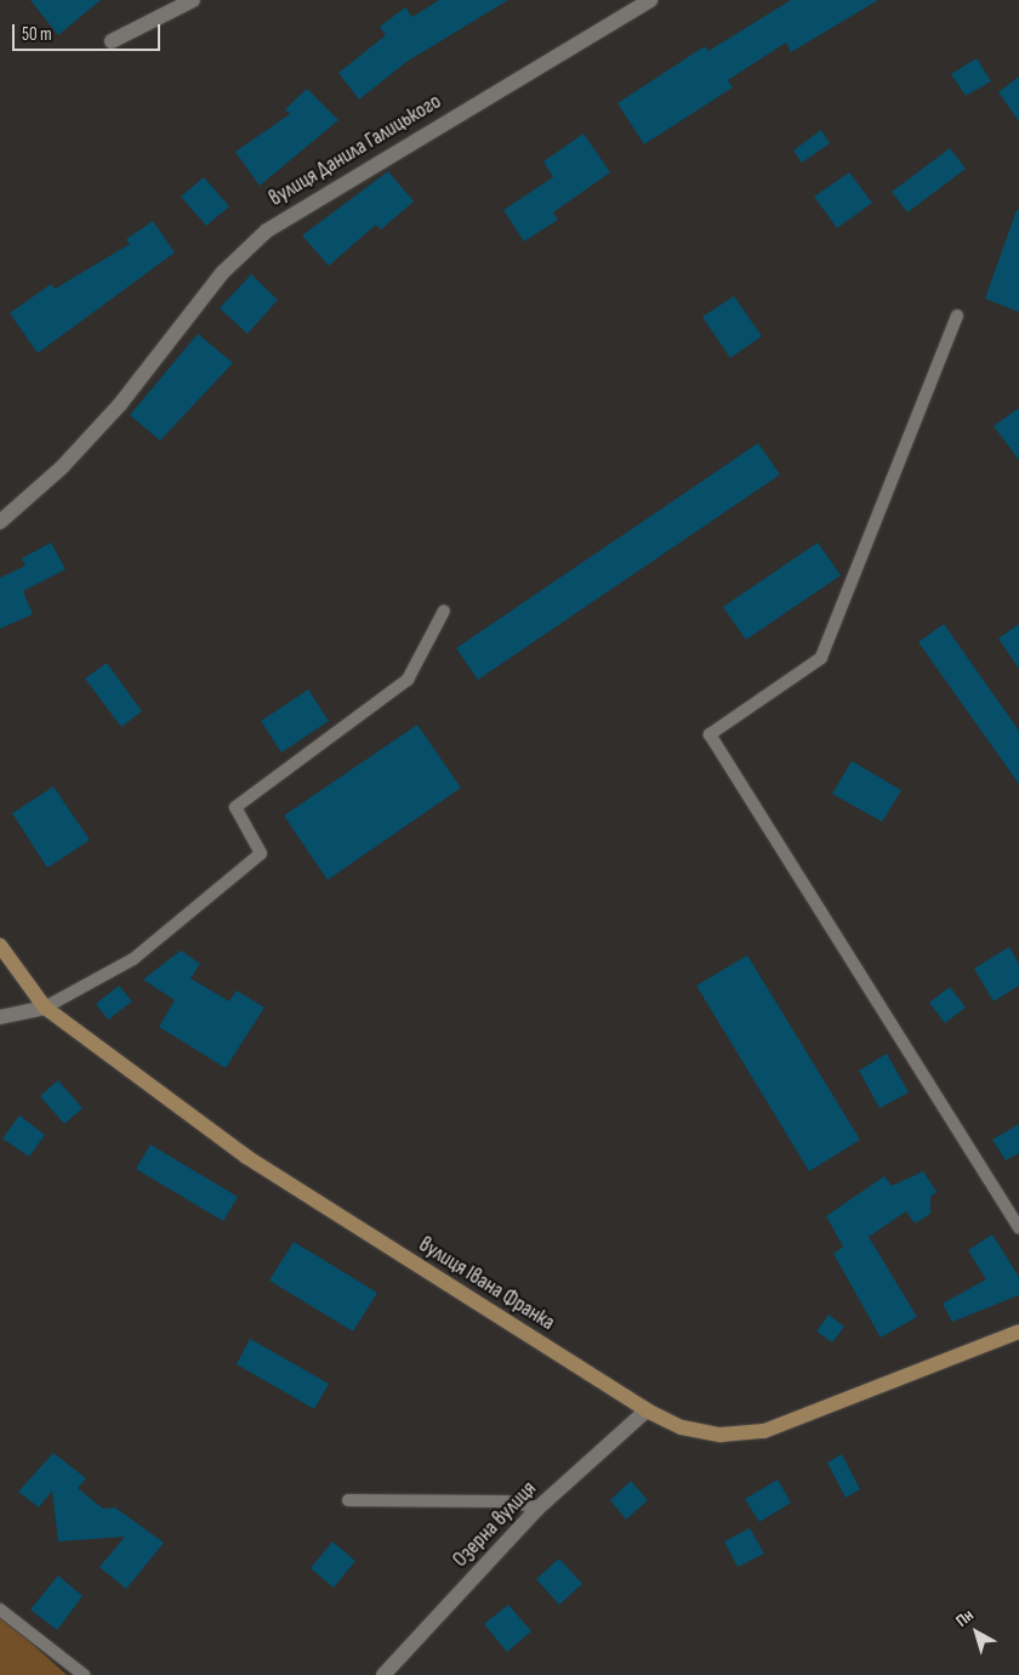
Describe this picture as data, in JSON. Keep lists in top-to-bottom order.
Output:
{
  "streets": {
    "street": ["вулиця Данила Галицького", "вулиця Івана Франка", "Озерна вулиця"]
  },
  "crossings": [
    ["вулиця Івана Франка", "Озерна вулиця"]
  ],
  "scale_bar": "50 m",
  "north": "top left"
}
